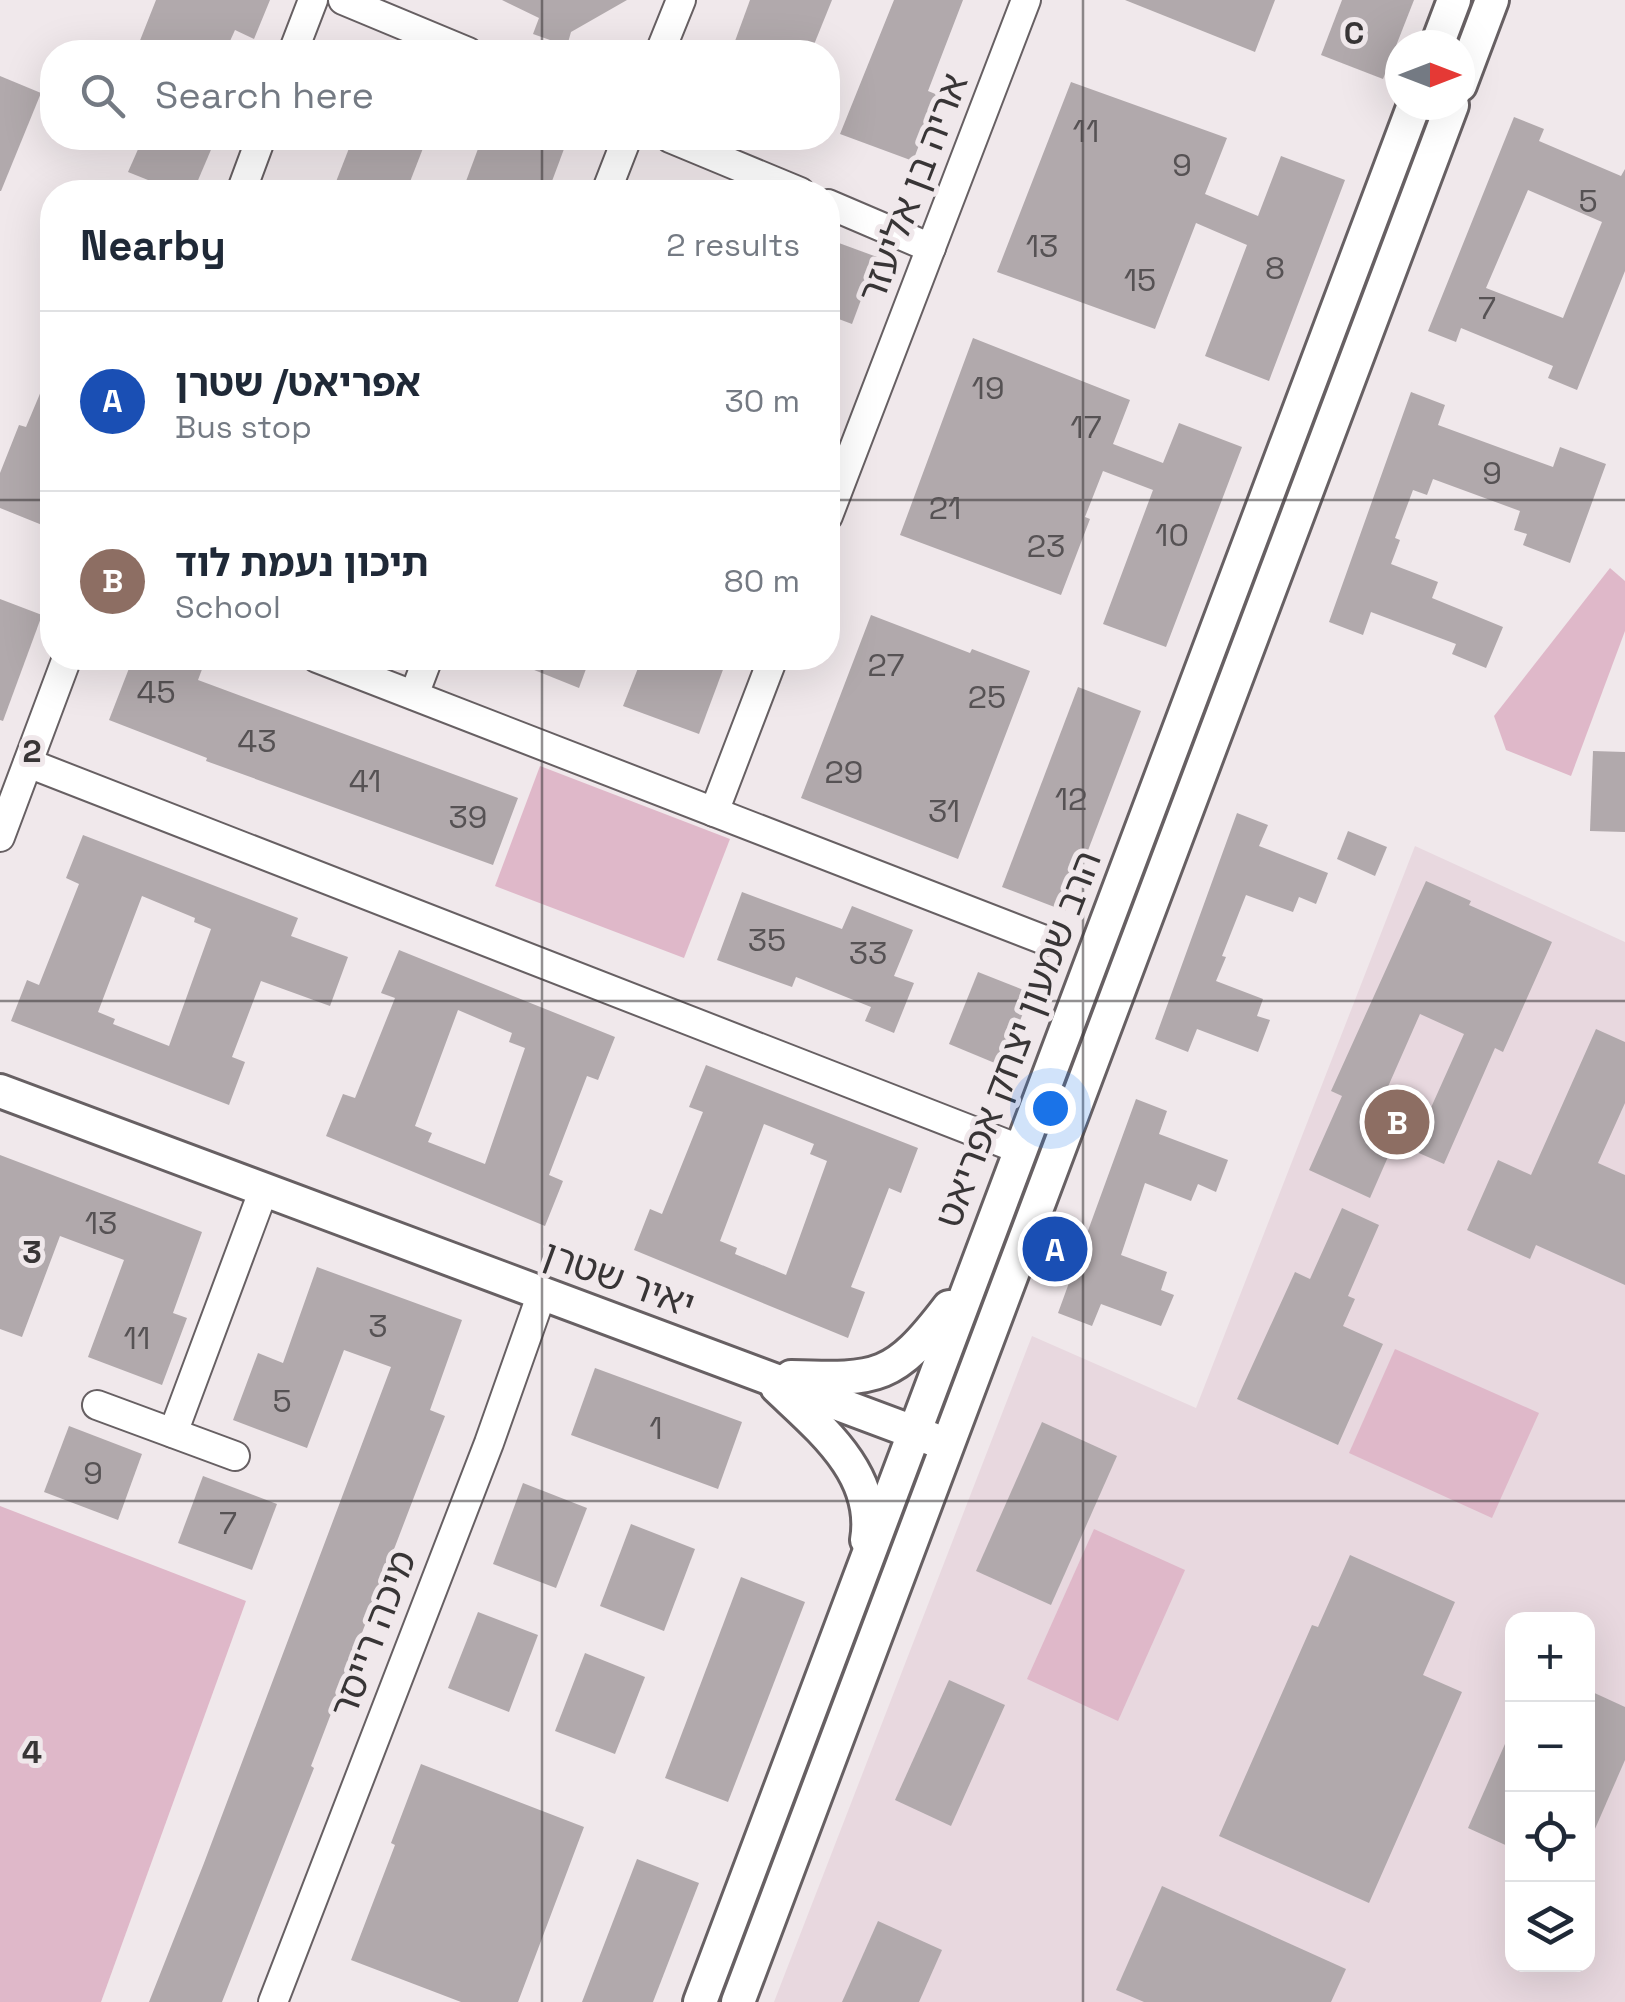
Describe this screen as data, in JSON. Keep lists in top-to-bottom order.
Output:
{
  "streets": {
    "street": [
      "אריה בן אליעזר",
      "הרב שמעון יצחק אפריאט",
      "יאיר שטרן",
      "מיכה רייסר"
    ]
  },
  "crossings": [
    ["הרב שמעון יצחק אפריאט", "יאיר שטרן"],
    ["יאיר שטרן", "מיכה רייסר"]
  ],
  "house_numbers": [
    "11",
    "9",
    "5",
    "13",
    "8",
    "15",
    "7",
    "19",
    "17",
    "9",
    "21",
    "10",
    "23",
    "27",
    "45",
    "25",
    "43",
    "29",
    "41",
    "12",
    "31",
    "39",
    "35",
    "33",
    "13",
    "3",
    "11",
    "5",
    "1",
    "9",
    "7"
  ],
  "north": "right",
  "page": {
    "search": "Search here",
    "heading": ["Nearby", "2 results"],
    "list": [
      {
        "mark": "A",
        "name": "אפריאט/ שטרן",
        "note": "Bus stop",
        "value": "30 m"
      },
      {
        "mark": "B",
        "name": "תיכון נעמת לוד",
        "note": "School",
        "value": "80 m"
      }
    ],
    "pins": ["B", "A"],
    "map_buttons": ["+", "−"]
  },
  "grid": {
    "columns": ["C"],
    "rows": ["2", "3", "4"]
  }
}
